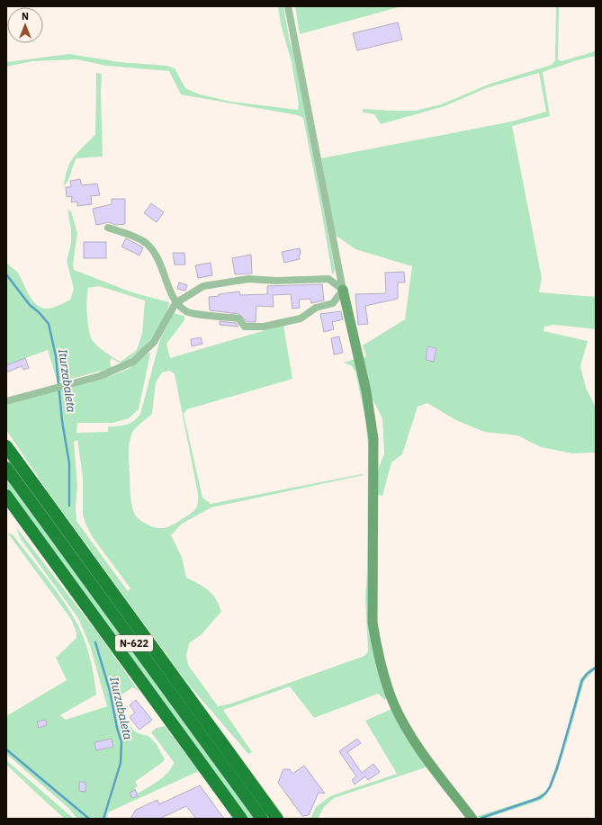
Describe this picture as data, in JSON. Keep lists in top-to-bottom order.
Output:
{
  "streets": {
    "highway": ["N-622"]
  },
  "water": ["Iturzabaleta"],
  "north": "top"
}
